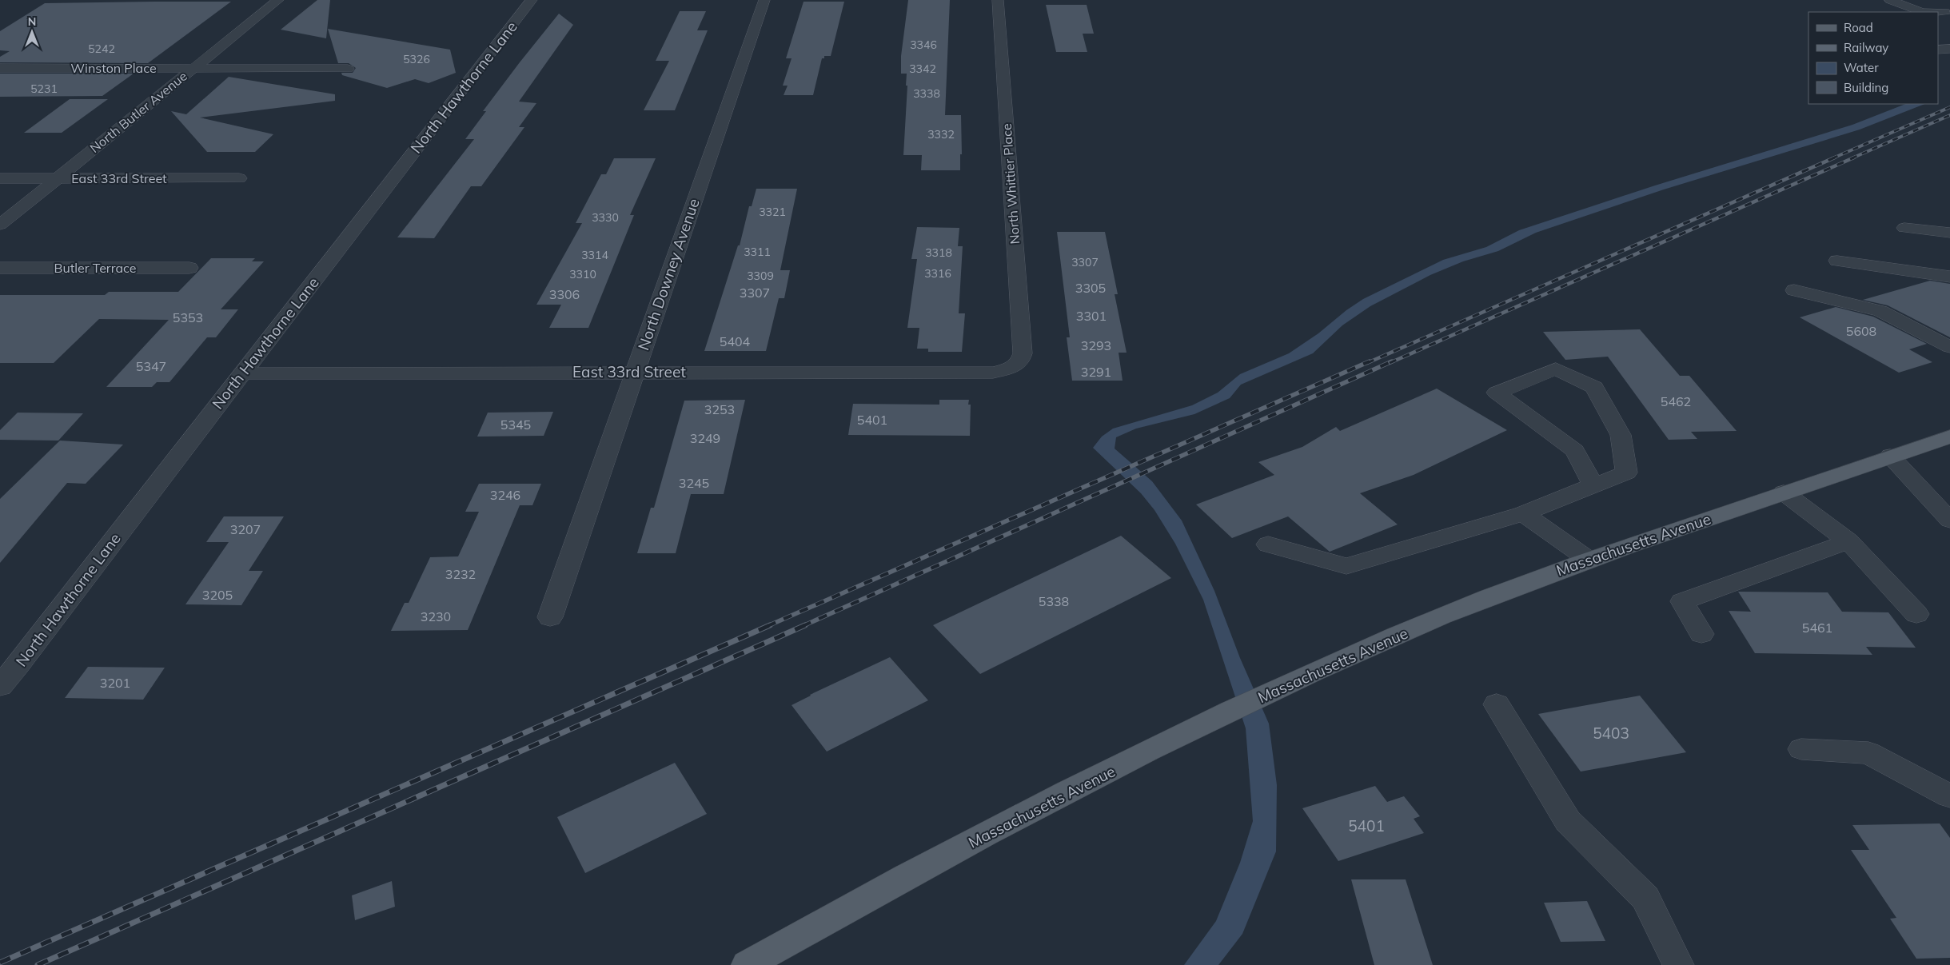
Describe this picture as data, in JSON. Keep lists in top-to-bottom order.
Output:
{
  "streets": {
    "main road": ["Massachusetts Avenue"],
    "street": [
      "Winston Place",
      "North Hawthorne Lane",
      "North Butler Avenue",
      "East 33rd Street",
      "North Whittier Place",
      "Butler Terrace",
      "North Downey Avenue"
    ]
  },
  "crossings": [
    ["Winston Place", "North Butler Avenue"],
    ["North Hawthorne Lane", "East 33rd Street"],
    ["North Butler Avenue", "East 33rd Street"],
    ["East 33rd Street", "North Whittier Place"],
    ["East 33rd Street", "North Downey Avenue"]
  ],
  "house_numbers": [
    "3346",
    "5242",
    "5326",
    "3342",
    "5231",
    "3338",
    "3332",
    "3321",
    "3330",
    "3311",
    "3318",
    "3314",
    "3307",
    "3316",
    "3310",
    "3309",
    "3305",
    "3307",
    "3306",
    "3301",
    "5353",
    "5608",
    "5404",
    "3293",
    "5347",
    "3291",
    "5462",
    "3253",
    "5401",
    "5345",
    "3249",
    "3245",
    "3246",
    "3207",
    "3232",
    "3205",
    "5338",
    "3230",
    "5461",
    "3201",
    "5403",
    "5401"
  ],
  "legend": [
    "Road",
    "Railway",
    "Water",
    "Building"
  ],
  "north": "top"
}
